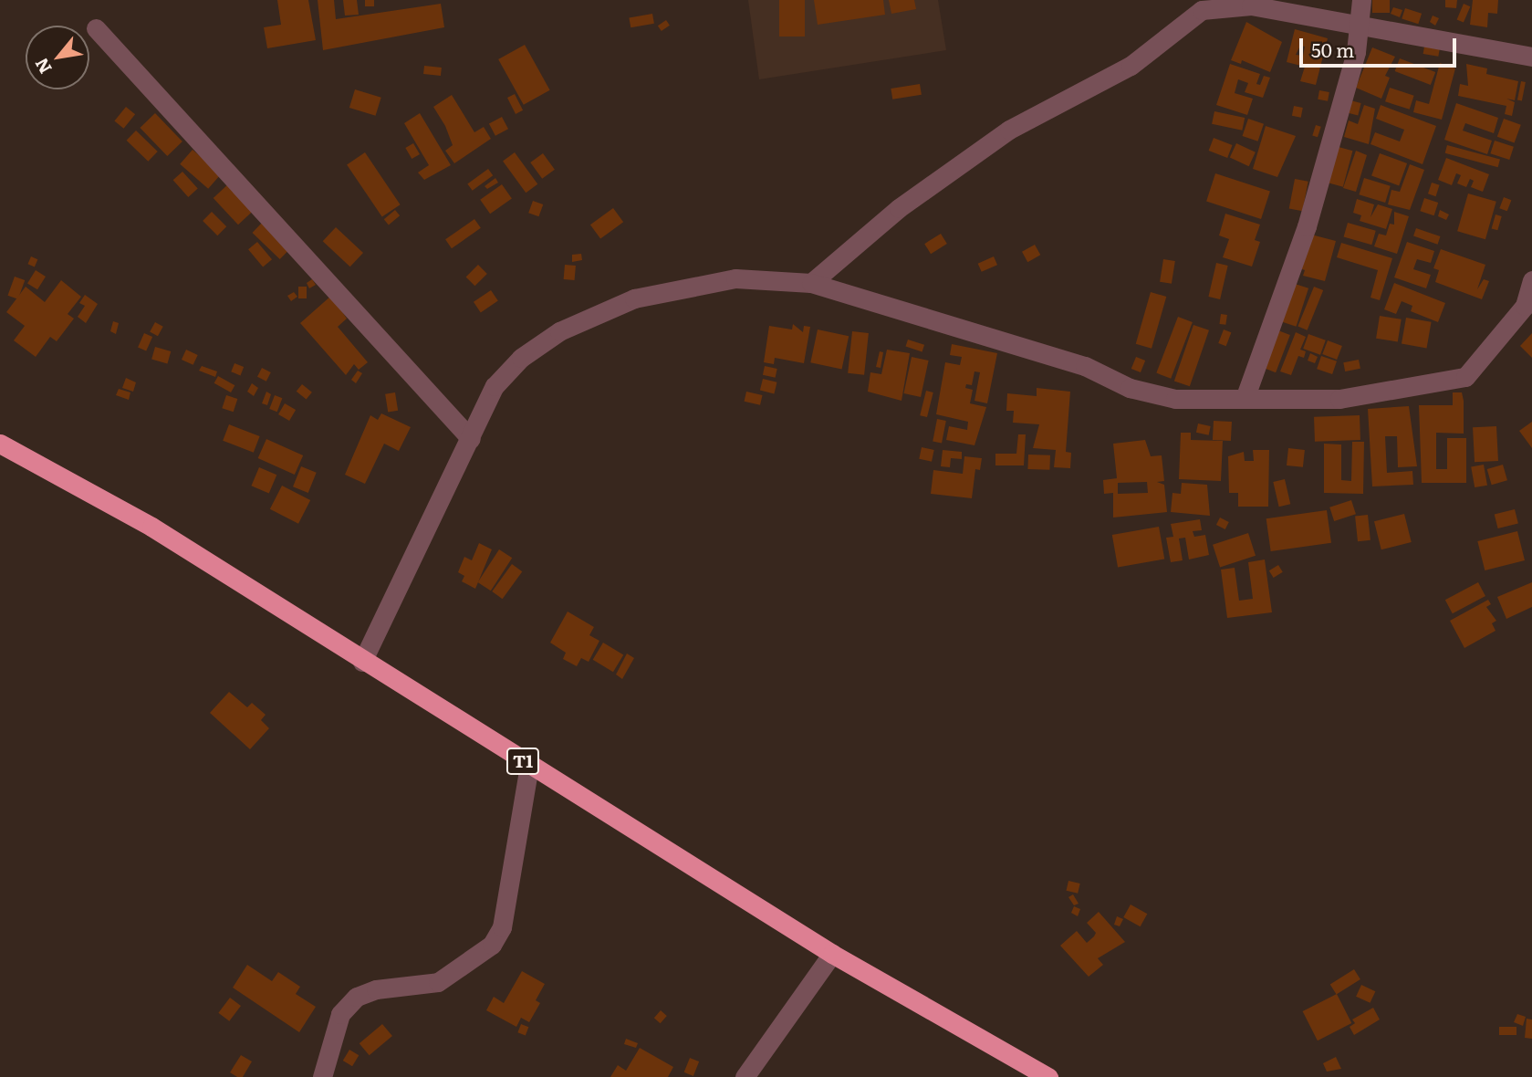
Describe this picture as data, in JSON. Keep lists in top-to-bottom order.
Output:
{
  "streets": {
    "highway": ["T1"]
  },
  "scale_bar": "50 m",
  "north": "bottom left"
}
